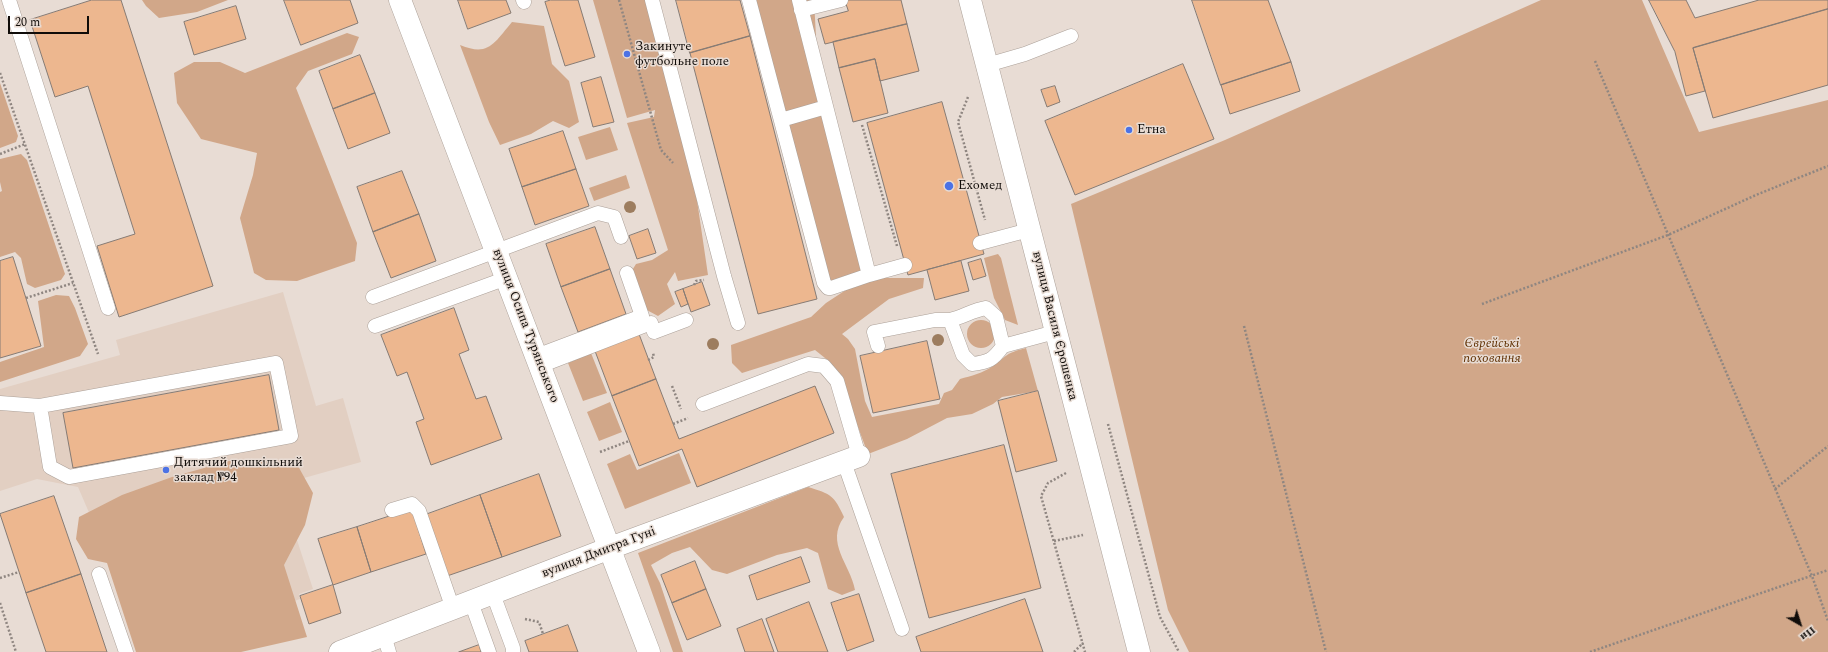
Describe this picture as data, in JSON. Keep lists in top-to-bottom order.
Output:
{
  "streets": {
    "street": ["вулиця Осипа Турянського", "вулиця Василя Єрошенка", "вулиця Дмитра Гуні"]
  },
  "crossings": [
    ["вулиця Осипа Турянського", "вулиця Дмитра Гуні"]
  ],
  "parks": ["Єврейські поховання"],
  "places": [
    "Закинуте футбольне поле",
    "Етна",
    "Ехомед",
    "Дитячий дошкільний заклад №94"
  ],
  "scale_bar": "20 m",
  "north": "bottom right"
}
